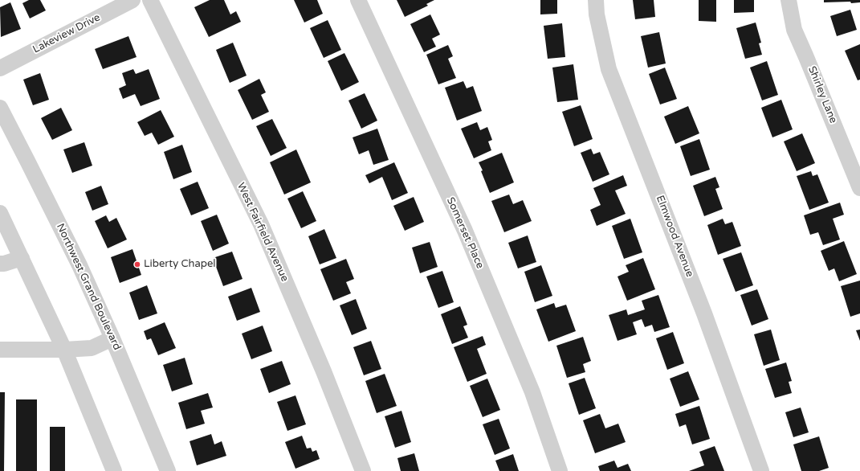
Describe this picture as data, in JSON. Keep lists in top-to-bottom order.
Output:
{
  "streets": {
    "street": [
      "Lakeview Drive",
      "Shirley Lane",
      "West Fairfield Avenue",
      "Somerset Place",
      "Elmwood Avenue",
      "Northwest Grand Boulevard"
    ]
  },
  "places": ["Liberty Chapel"]
}
